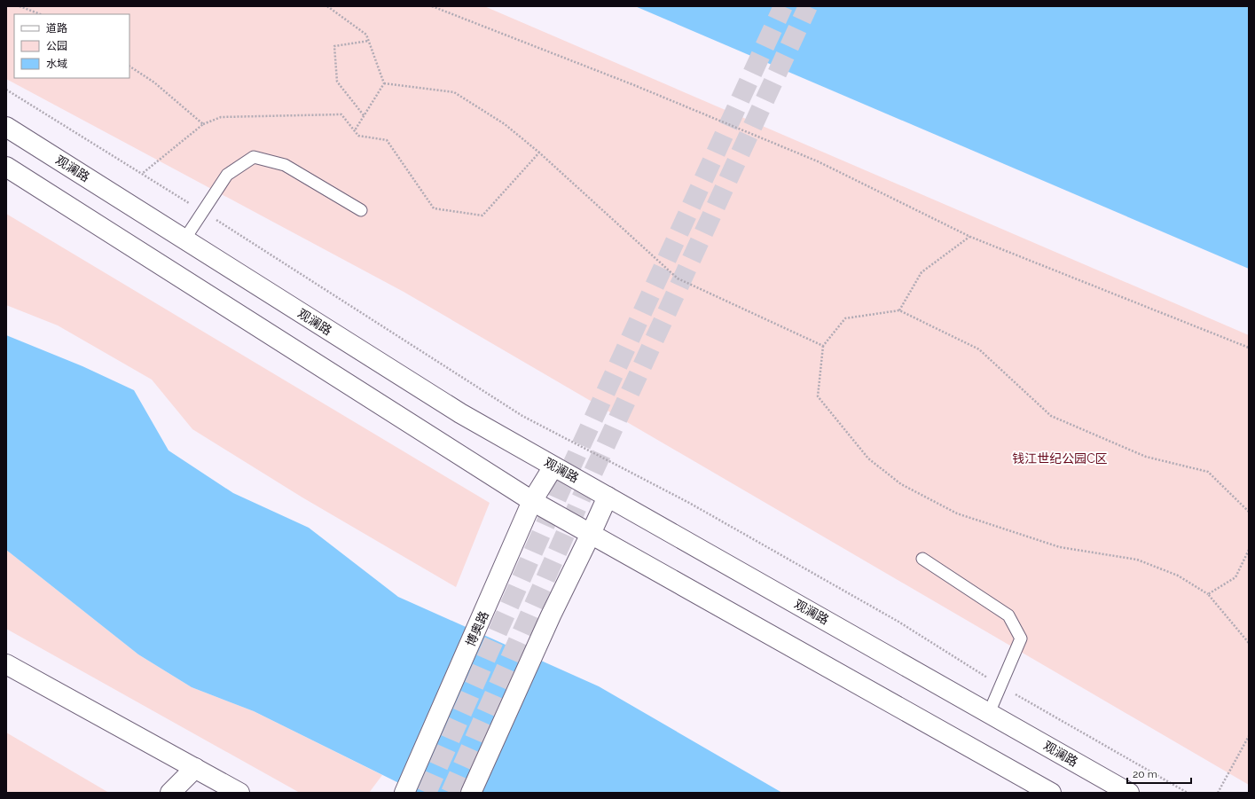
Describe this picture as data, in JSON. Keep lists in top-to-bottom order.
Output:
{
  "streets": {
    "main road": ["观澜路", "博奥路"]
  },
  "crossings": [
    ["观澜路", "博奥路"]
  ],
  "parks": ["钱江世纪公园C区"],
  "legend": ["道路", "公园", "水域"],
  "scale_bar": "20 m"
}
